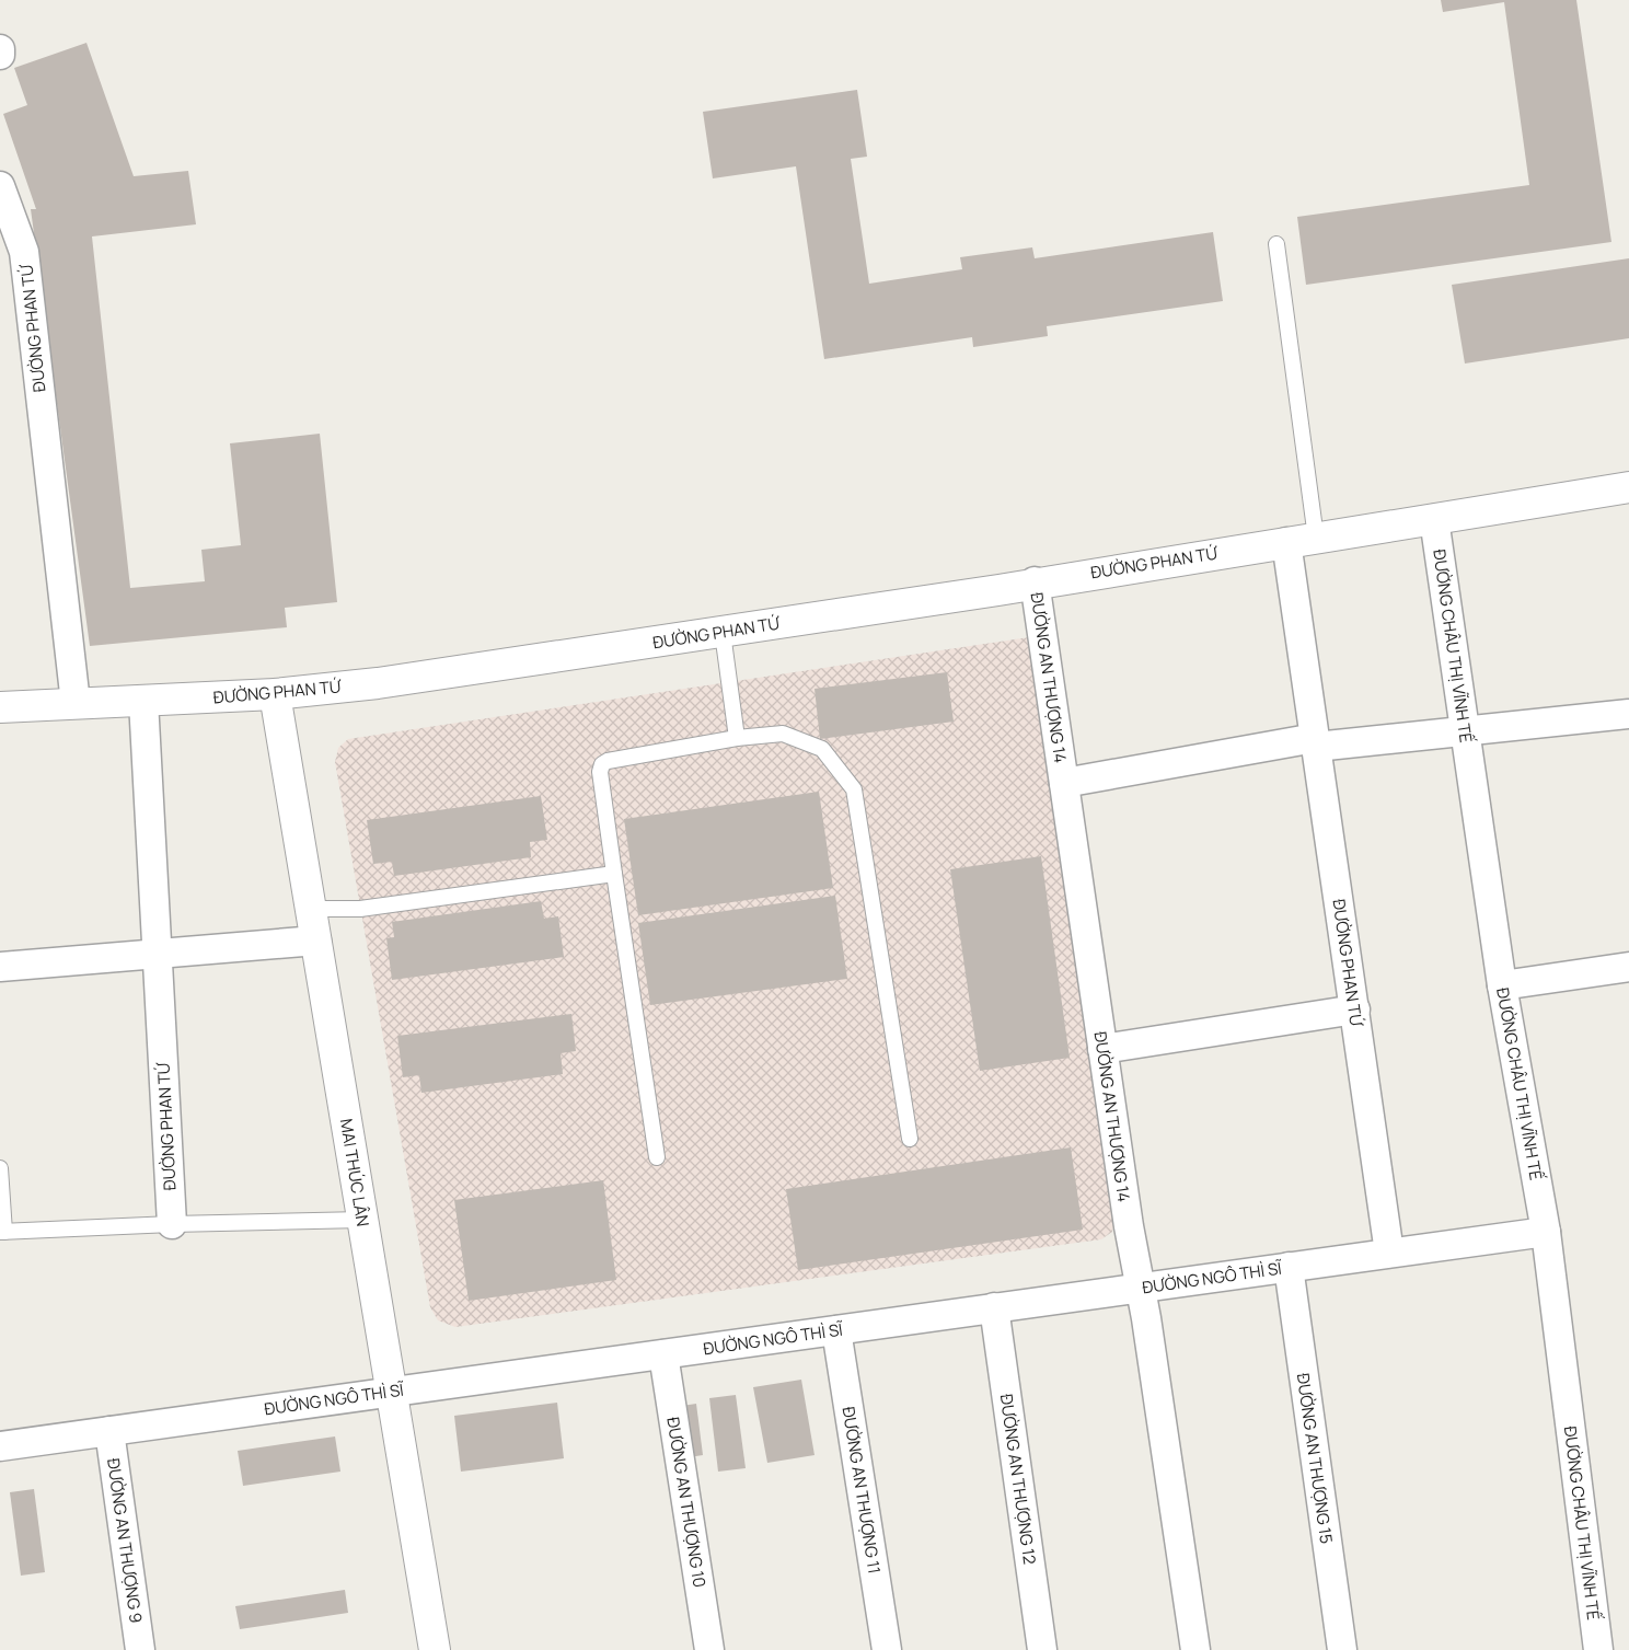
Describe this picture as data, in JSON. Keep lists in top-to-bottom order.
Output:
{
  "streets": {
    "street": [
      "ĐƯỜNG PHAN TỨ",
      "ĐƯỜNG CHÂU THỊ VĨNH TẾ",
      "ĐƯỜNG AN THƯỢNG 14",
      "MAI THÚC LÂN",
      "ĐƯỜNG NGÔ THÌ SĨ",
      "ĐƯỜNG AN THƯỢNG 15",
      "ĐƯỜNG AN THƯỢNG 12",
      "ĐƯỜNG AN THƯỢNG 11",
      "ĐƯỜNG AN THƯỢNG 10",
      "ĐƯỜNG AN THƯỢNG 9"
    ]
  },
  "crossings": [
    ["ĐƯỜNG PHAN TỨ", "ĐƯỜNG CHÂU THỊ VĨNH TẾ"],
    ["ĐƯỜNG PHAN TỨ", "ĐƯỜNG AN THƯỢNG 14"],
    ["ĐƯỜNG PHAN TỨ", "MAI THÚC LÂN"],
    ["ĐƯỜNG PHAN TỨ", "ĐƯỜNG NGÔ THÌ SĨ"],
    ["ĐƯỜNG CHÂU THỊ VĨNH TẾ", "ĐƯỜNG NGÔ THÌ SĨ"],
    ["ĐƯỜNG AN THƯỢNG 14", "ĐƯỜNG NGÔ THÌ SĨ"],
    ["MAI THÚC LÂN", "ĐƯỜNG NGÔ THÌ SĨ"],
    ["ĐƯỜNG NGÔ THÌ SĨ", "ĐƯỜNG AN THƯỢNG 15"],
    ["ĐƯỜNG NGÔ THÌ SĨ", "ĐƯỜNG AN THƯỢNG 12"],
    ["ĐƯỜNG NGÔ THÌ SĨ", "ĐƯỜNG AN THƯỢNG 11"],
    ["ĐƯỜNG NGÔ THÌ SĨ", "ĐƯỜNG AN THƯỢNG 10"],
    ["ĐƯỜNG NGÔ THÌ SĨ", "ĐƯỜNG AN THƯỢNG 9"]
  ]
}
